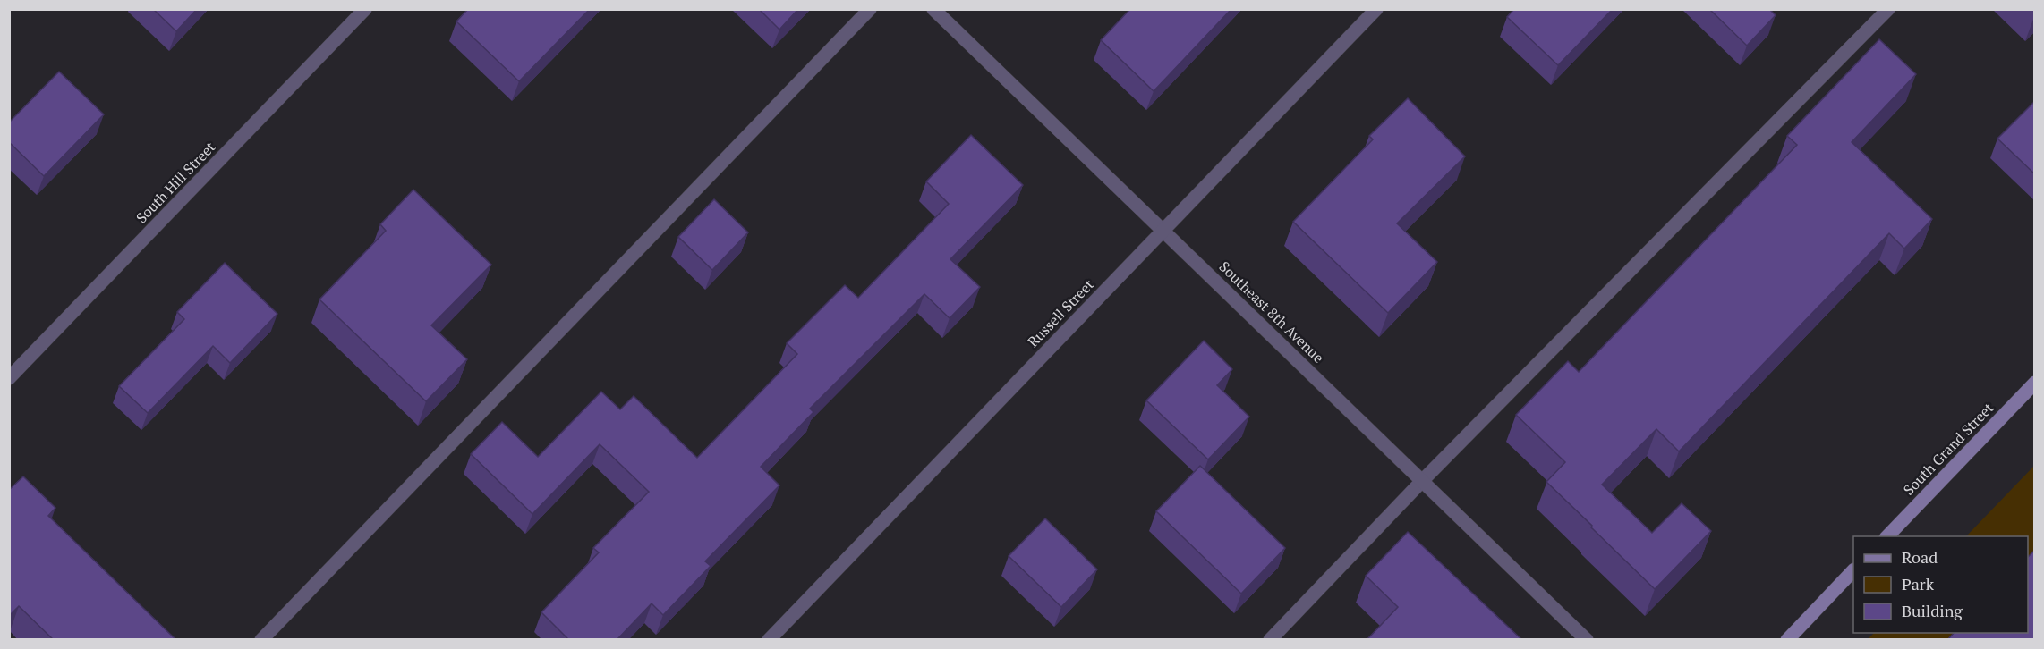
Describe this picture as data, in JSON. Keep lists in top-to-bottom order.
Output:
{
  "streets": {
    "main road": ["South Grand Street"],
    "street": ["South Hill Street", "Southeast 8th Avenue", "Russell Street"]
  },
  "crossings": [
    ["Southeast 8th Avenue", "Russell Street"]
  ],
  "legend": ["Road", "Park", "Building"]
}
